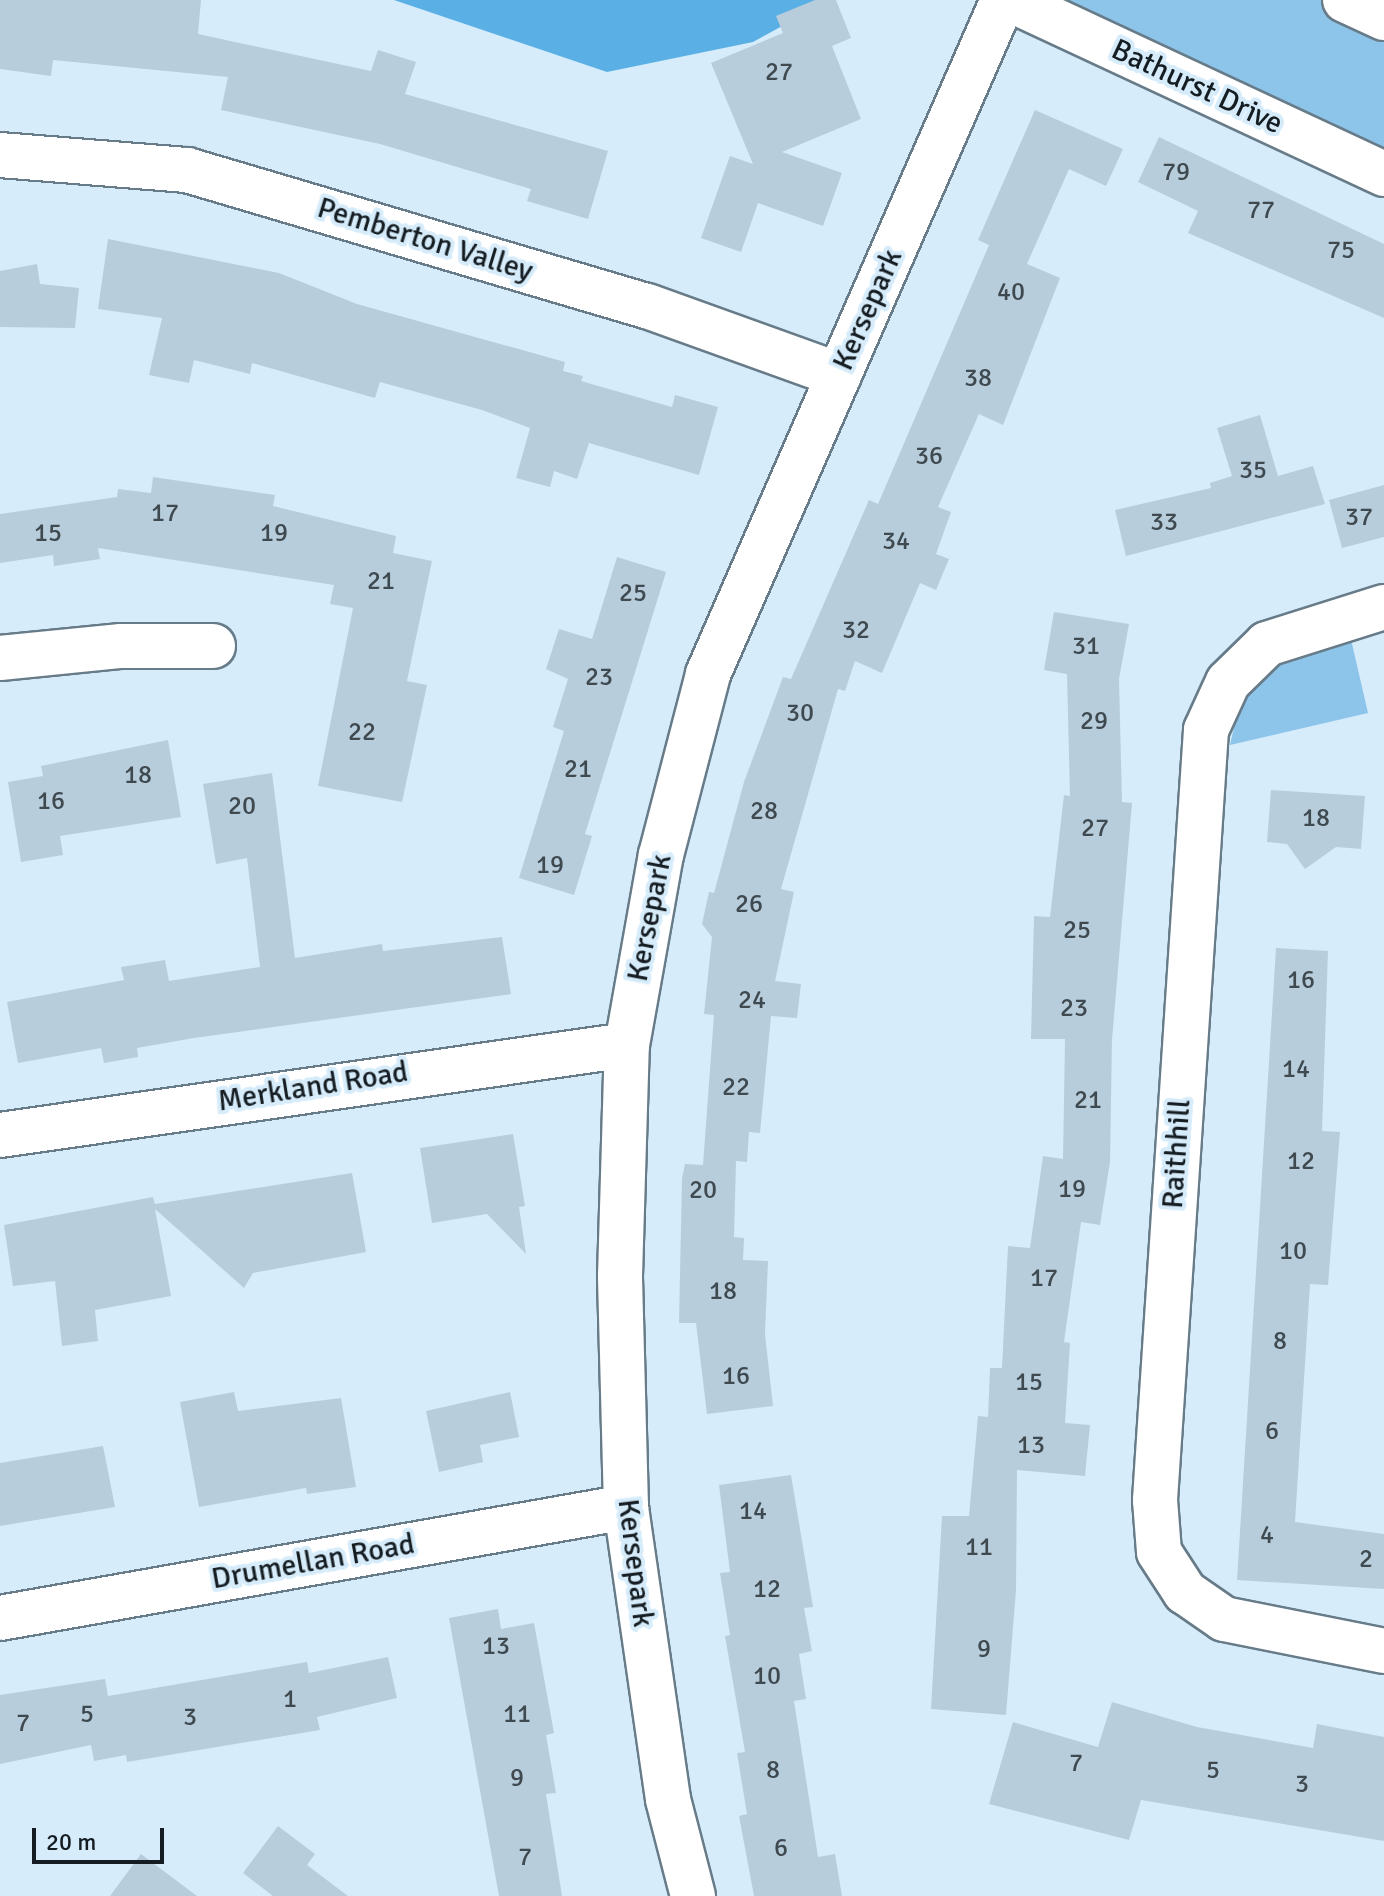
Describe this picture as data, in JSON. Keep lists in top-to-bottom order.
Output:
{
  "streets": {
    "street": [
      "Bathurst Drive",
      "Pemberton Valley",
      "Kersepark",
      "Merkland Road",
      "Raithhill",
      "Drumellan Road"
    ]
  },
  "crossings": [
    ["Pemberton Valley", "Kersepark"],
    ["Kersepark", "Merkland Road"],
    ["Kersepark", "Drumellan Road"]
  ],
  "house_numbers": [
    "27",
    "79",
    "77",
    "75",
    "40",
    "38",
    "36",
    "35",
    "17",
    "37",
    "33",
    "15",
    "19",
    "34",
    "21",
    "25",
    "32",
    "31",
    "23",
    "30",
    "29",
    "22",
    "21",
    "18",
    "16",
    "20",
    "28",
    "18",
    "27",
    "19",
    "26",
    "25",
    "16",
    "24",
    "23",
    "14",
    "22",
    "21",
    "12",
    "19",
    "20",
    "10",
    "17",
    "18",
    "8",
    "16",
    "15",
    "6",
    "13",
    "14",
    "4",
    "11",
    "2",
    "12",
    "13",
    "9",
    "10",
    "1",
    "5",
    "11",
    "3",
    "7",
    "7",
    "8",
    "5",
    "9",
    "3",
    "6",
    "7"
  ],
  "scale_bar": "20 m"
}
